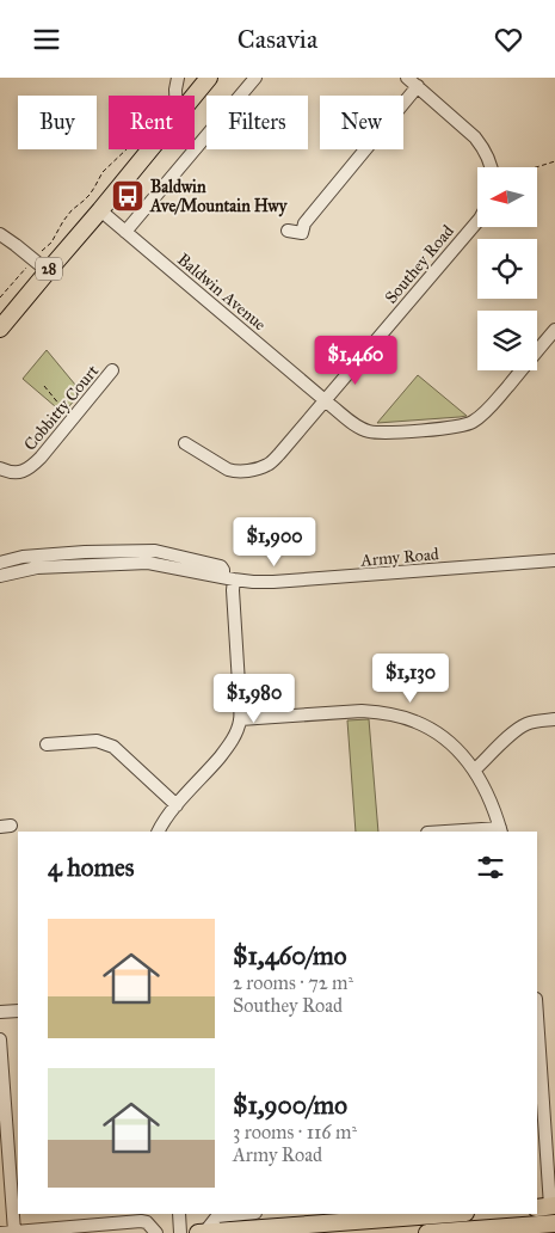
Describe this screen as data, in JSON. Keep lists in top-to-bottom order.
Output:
{
  "streets": {
    "main road": ["28"],
    "street": [
      "Southey Road",
      "Baldwin Avenue",
      "Cobbitty Court",
      "Army Road"
    ]
  },
  "crossings": [
    ["Southey Road", "Baldwin Avenue"],
    ["28", "Baldwin Avenue"]
  ],
  "places": {
    "bus stop": ["Baldwin Ave/Mountain Hwy"]
  },
  "north": "left",
  "page": {
    "header": "Casavia",
    "chip": [
      "Buy",
      "Rent",
      "Filters",
      "New"
    ],
    "price": [
      "$1,460",
      "$1,900",
      "$1,130",
      "$1,980"
    ],
    "heading": "4 homes",
    "list": [
      {
        "name": "$1,460/mo",
        "note": "2 rooms · 72 m² · Southey Road"
      },
      {
        "name": "$1,900/mo",
        "note": "3 rooms · 116 m² · Army Road"
      }
    ]
  }
}
